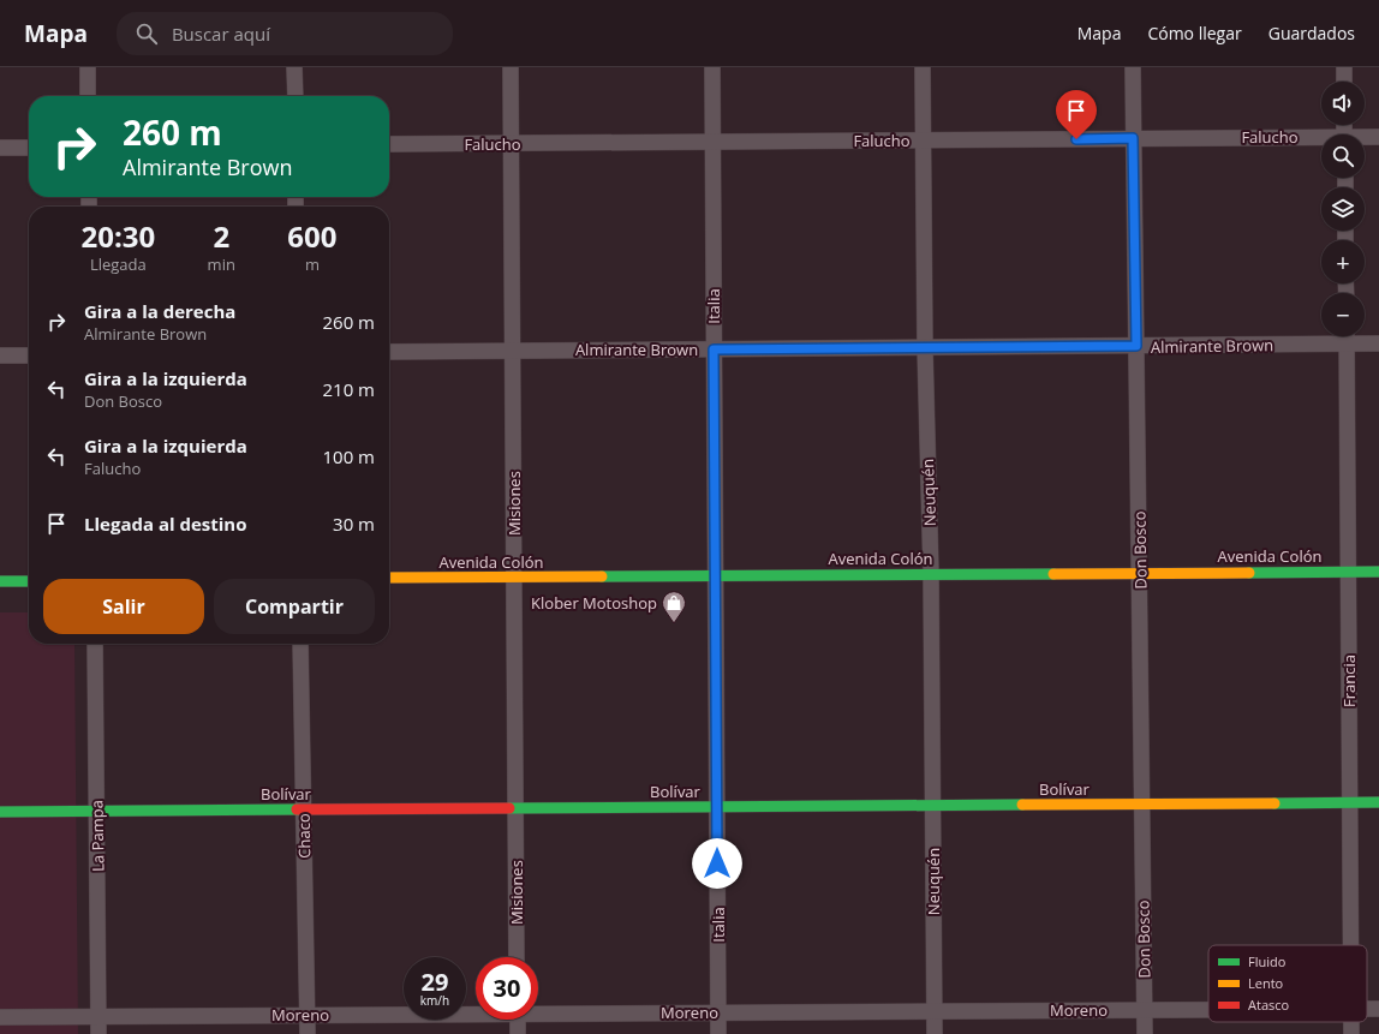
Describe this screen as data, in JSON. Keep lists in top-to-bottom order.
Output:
{
  "streets": {
    "street": [
      "Falucho",
      "Italia",
      "Almirante Brown",
      "Neuquén",
      "Misiones",
      "Don Bosco",
      "Avenida Colón",
      "Francia",
      "Bolívar",
      "La Pampa",
      "Chaco",
      "Moreno"
    ]
  },
  "crossings": [
    ["Falucho", "Italia"],
    ["Falucho", "Neuquén"],
    ["Falucho", "Misiones"],
    ["Falucho", "Don Bosco"],
    ["Italia", "Almirante Brown"],
    ["Italia", "Avenida Colón"],
    ["Italia", "Bolívar"],
    ["Italia", "Moreno"],
    ["Almirante Brown", "Neuquén"],
    ["Almirante Brown", "Misiones"],
    ["Almirante Brown", "Don Bosco"],
    ["Almirante Brown", "Francia"],
    ["Neuquén", "Avenida Colón"],
    ["Neuquén", "Bolívar"],
    ["Neuquén", "Moreno"],
    ["Misiones", "Avenida Colón"],
    ["Misiones", "Bolívar"],
    ["Don Bosco", "Avenida Colón"],
    ["Don Bosco", "Bolívar"],
    ["Don Bosco", "Moreno"],
    ["Avenida Colón", "Francia"],
    ["Francia", "Bolívar"],
    ["Bolívar", "La Pampa"],
    ["Bolívar", "Chaco"],
    ["La Pampa", "Moreno"],
    ["Chaco", "Moreno"]
  ],
  "places": {
    "shop": ["Klober Motoshop"]
  },
  "legend": ["Fluido", "Lento", "Atasco"],
  "page": {
    "header": "Mapa",
    "search": "Buscar aquí",
    "nav": ["Mapa", "Cómo llegar", "Guardados"],
    "map_buttons": ["+", "−"],
    "turn": ["260 m", "Almirante Brown"],
    "eta": [
      "20:30",
      "Llegada",
      "2",
      "min",
      "600",
      "m"
    ],
    "list": [
      {
        "name": "Gira a la derecha",
        "note": "Almirante Brown",
        "value": "260 m"
      },
      {
        "name": "Gira a la izquierda",
        "note": "Don Bosco",
        "value": "210 m"
      },
      {
        "name": "Gira a la izquierda",
        "note": "Falucho",
        "value": "100 m"
      },
      {
        "name": "Llegada al destino",
        "value": "30 m"
      }
    ],
    "buttons": ["Salir", "Compartir"],
    "speed": "29 km/h",
    "limit": "30"
  }
}
